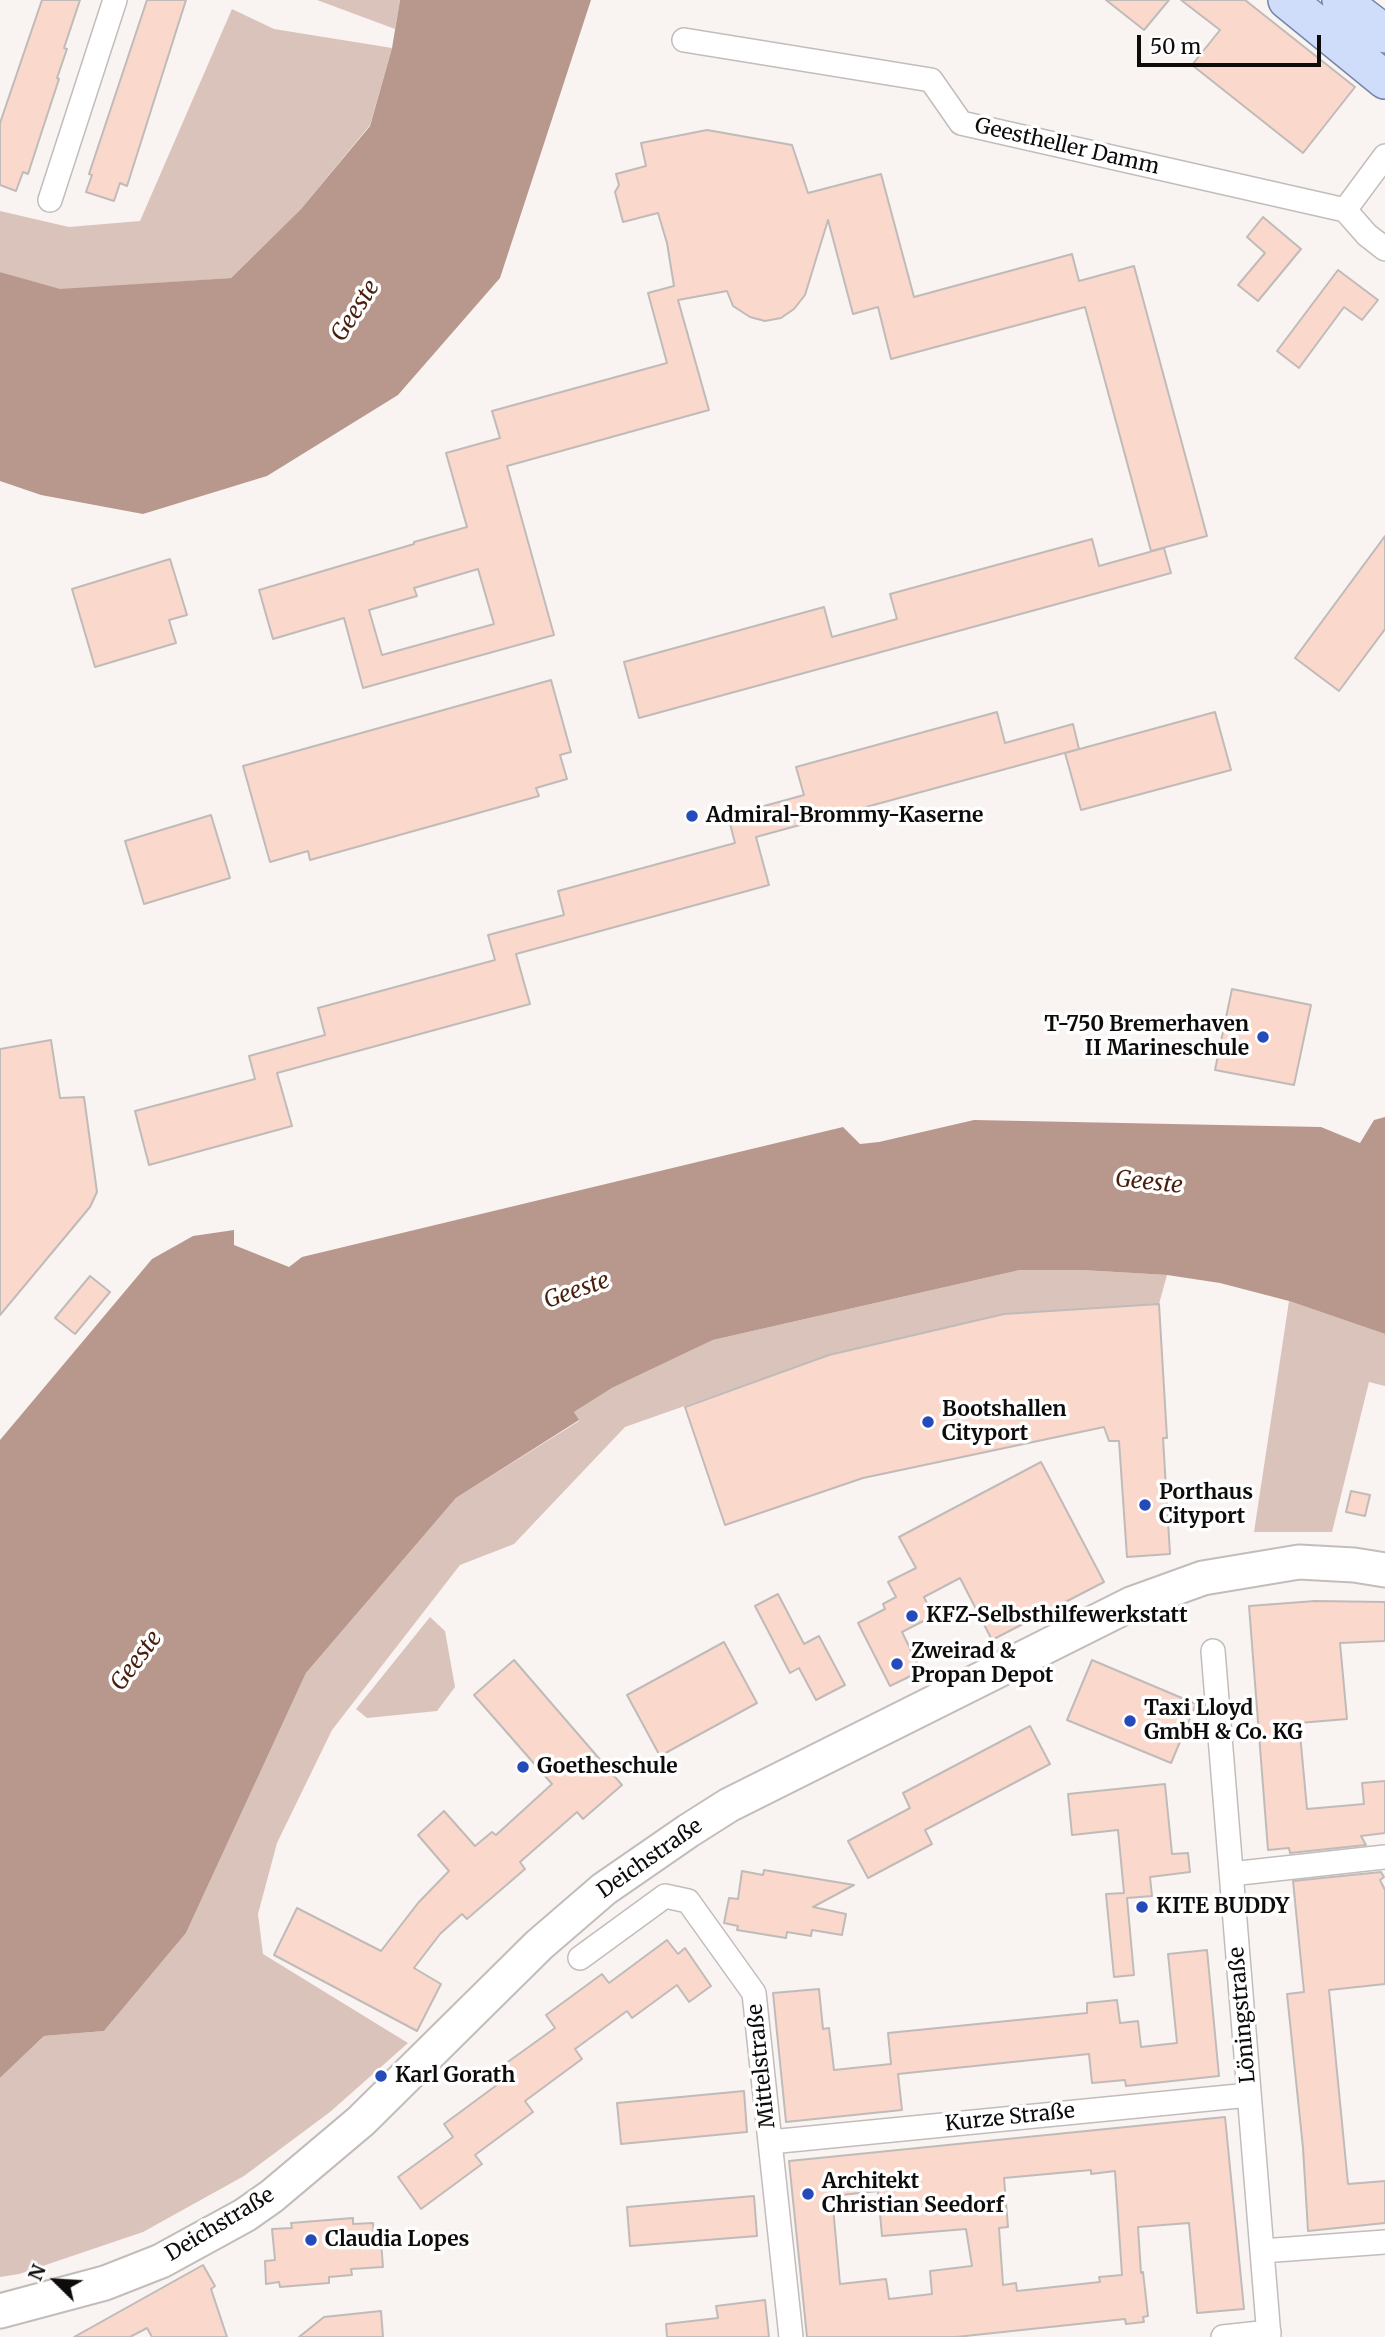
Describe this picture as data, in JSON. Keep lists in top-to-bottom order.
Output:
{
  "streets": {
    "main road": ["Deichstraße"],
    "street": [
      "Geestheller Damm",
      "Löningstraße",
      "Mittelstraße",
      "Kurze Straße"
    ]
  },
  "crossings": [
    ["Löningstraße", "Kurze Straße"],
    ["Mittelstraße", "Kurze Straße"]
  ],
  "water": ["Geeste"],
  "places": [
    "Admiral-Brommy-Kaserne",
    "T-750 Bremerhaven II Marineschule",
    "Bootshallen Cityport",
    "Porthaus Cityport",
    "KFZ-Selbsthilfewerkstatt",
    "Zweirad & Propan Depot",
    "Taxi Lloyd GmbH & Co. KG",
    "Goetheschule",
    "KITE BUDDY",
    "Karl Gorath",
    "Architekt Christian Seedorf",
    "Claudia Lopes"
  ],
  "scale_bar": "50 m",
  "north": "top left"
}
